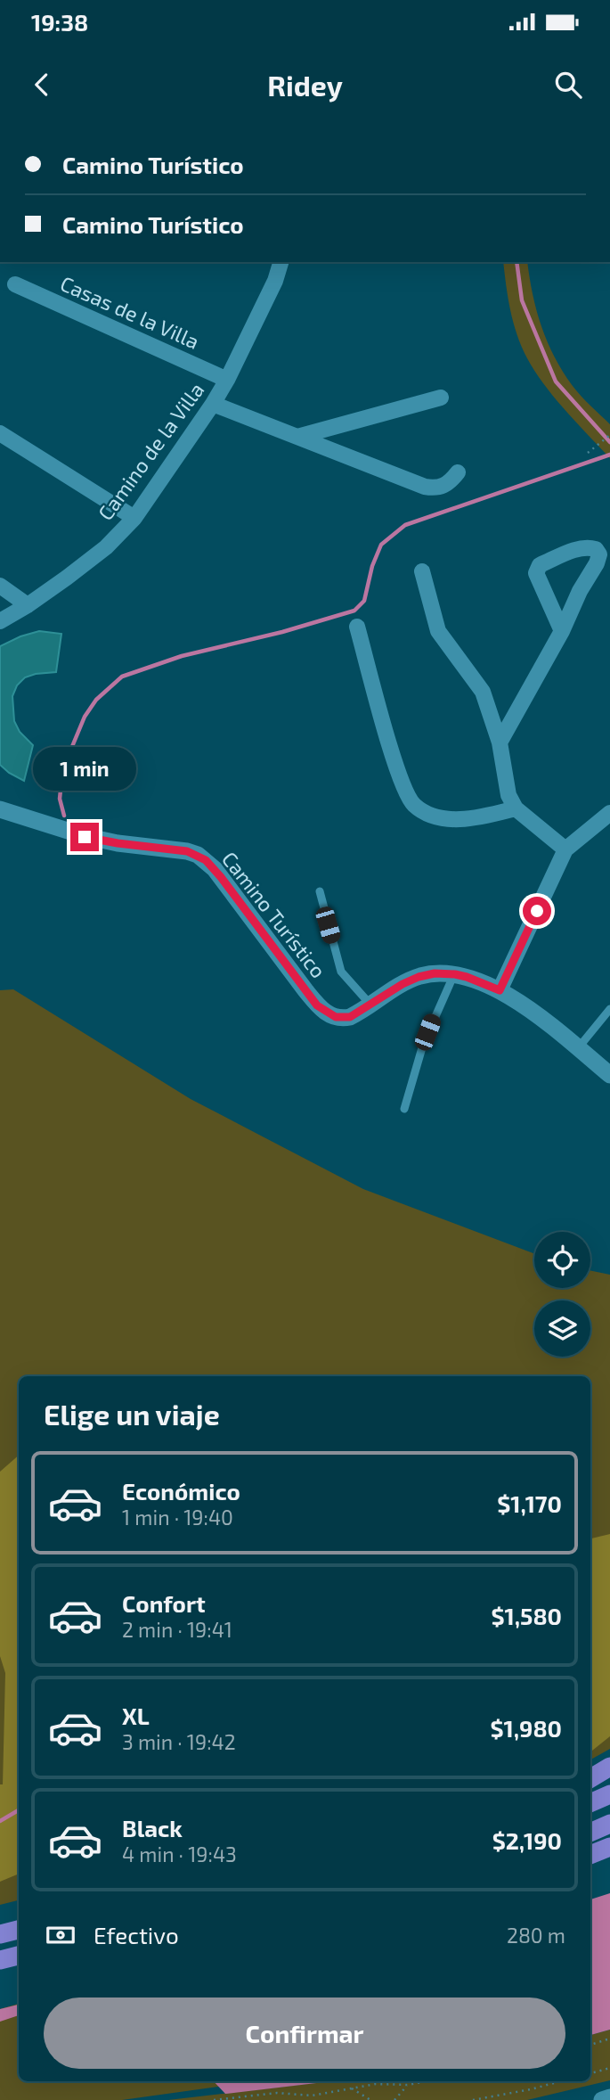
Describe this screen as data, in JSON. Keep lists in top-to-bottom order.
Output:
{
  "streets": {
    "main road": ["Camino Turístico"],
    "street": ["Casas de la Villa", "Camino de la Villa"]
  },
  "crossings": [
    ["Casas de la Villa", "Camino de la Villa"]
  ],
  "page": {
    "status": "19:38",
    "header": "Ridey",
    "banner": ["Camino Turístico", "Camino Turístico"],
    "bubble": "1 min",
    "heading": "Elige un viaje",
    "list": [
      {
        "name": "Económico",
        "note": "1 min · 19:40",
        "value": "$1,170"
      },
      {
        "name": "Confort",
        "note": "2 min · 19:41",
        "value": "$1,580"
      },
      {
        "name": "XL",
        "note": "3 min · 19:42",
        "value": "$1,980"
      },
      {
        "name": "Black",
        "note": "4 min · 19:43",
        "value": "$2,190"
      }
    ],
    "pay": ["Efectivo", "280 m"],
    "buttons": "Confirmar"
  }
}
